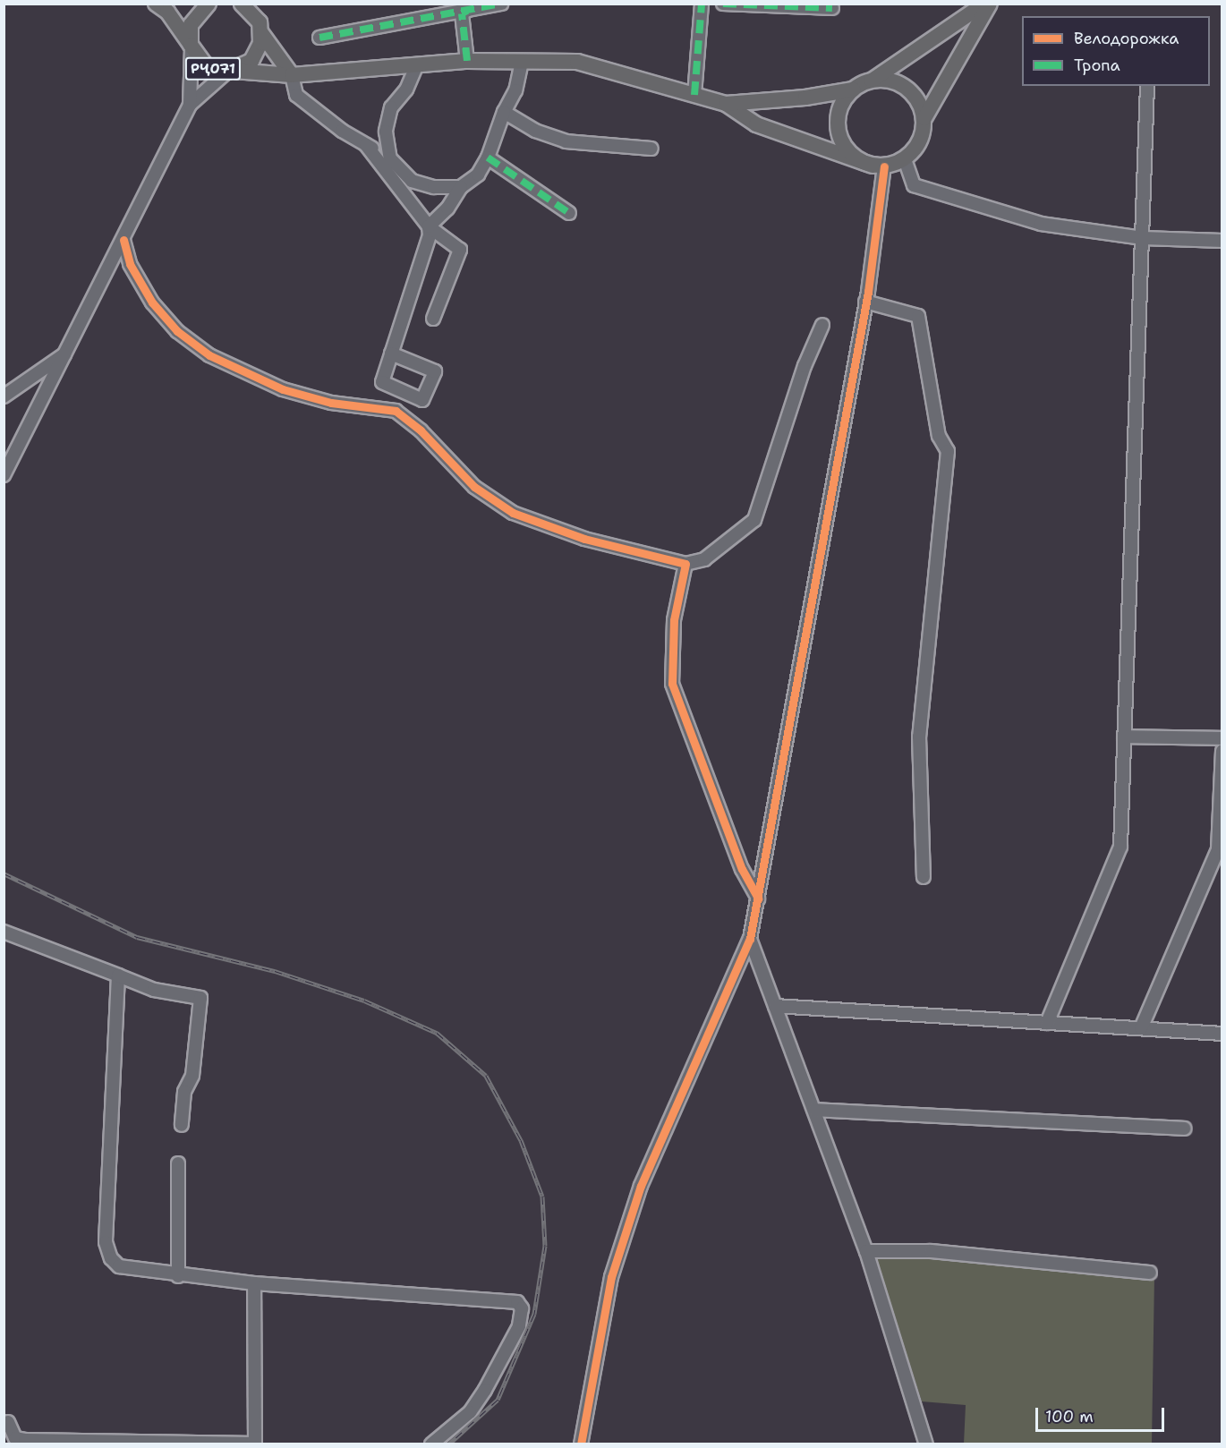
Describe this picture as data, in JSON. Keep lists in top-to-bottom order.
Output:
{
  "streets": {
    "main road": ["РҶ071"]
  },
  "legend": ["Велодорожка", "Тропа"],
  "scale_bar": "100 m"
}
